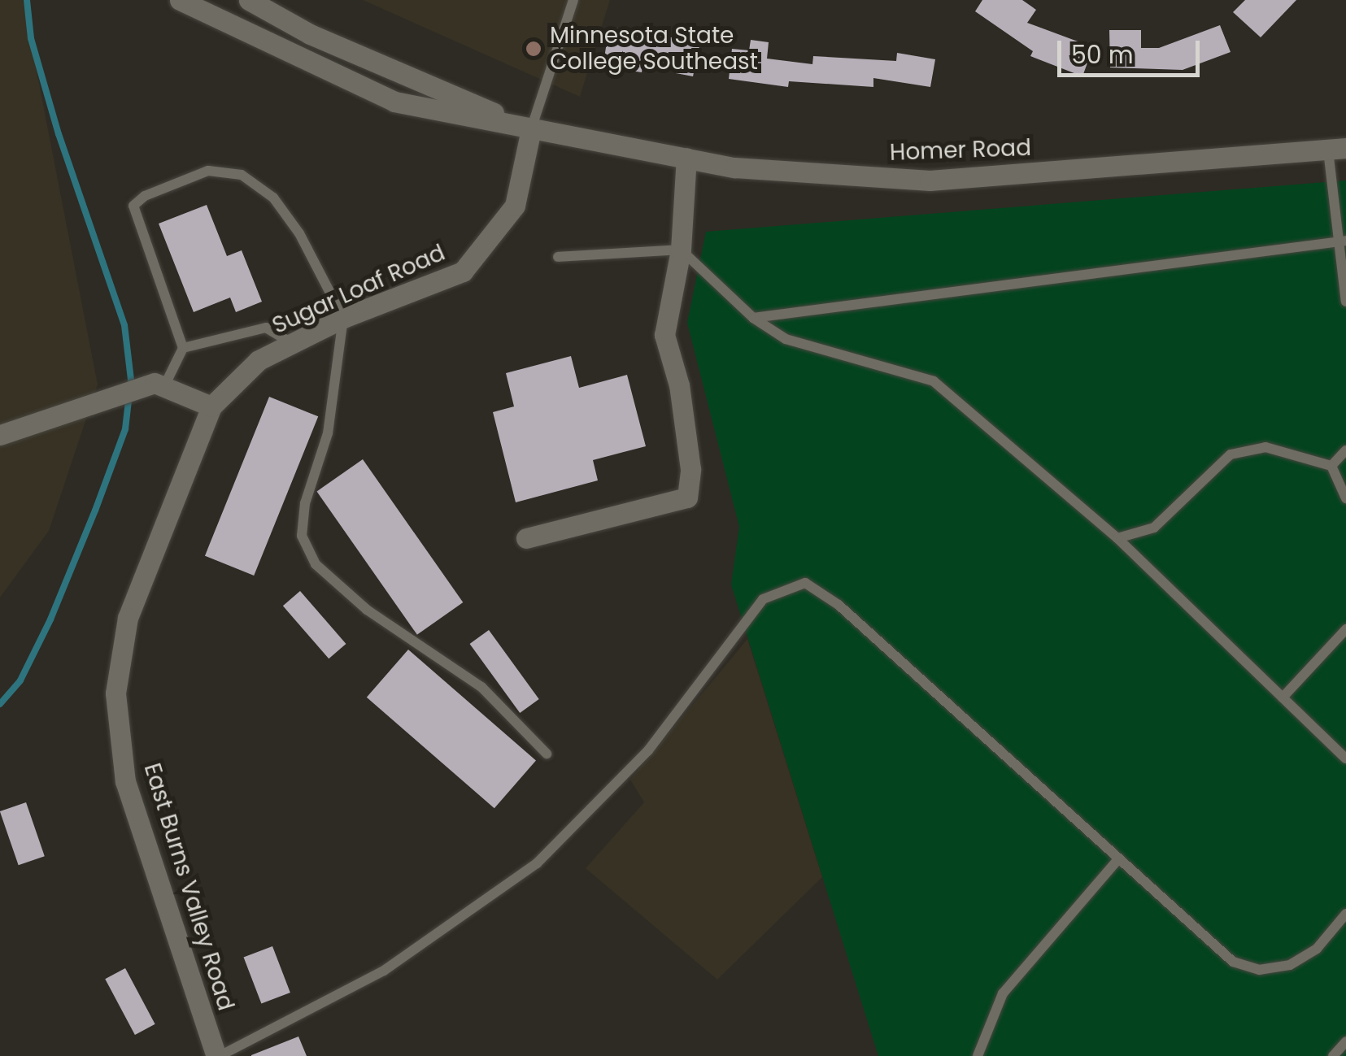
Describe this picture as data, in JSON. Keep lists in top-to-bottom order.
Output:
{
  "streets": {
    "street": ["Homer Road", "Sugar Loaf Road", "East Burns Valley Road"]
  },
  "crossings": [
    ["Homer Road", "Sugar Loaf Road"],
    ["Sugar Loaf Road", "East Burns Valley Road"]
  ],
  "places": ["Minnesota State College Southeast"],
  "scale_bar": "50 m"
}
